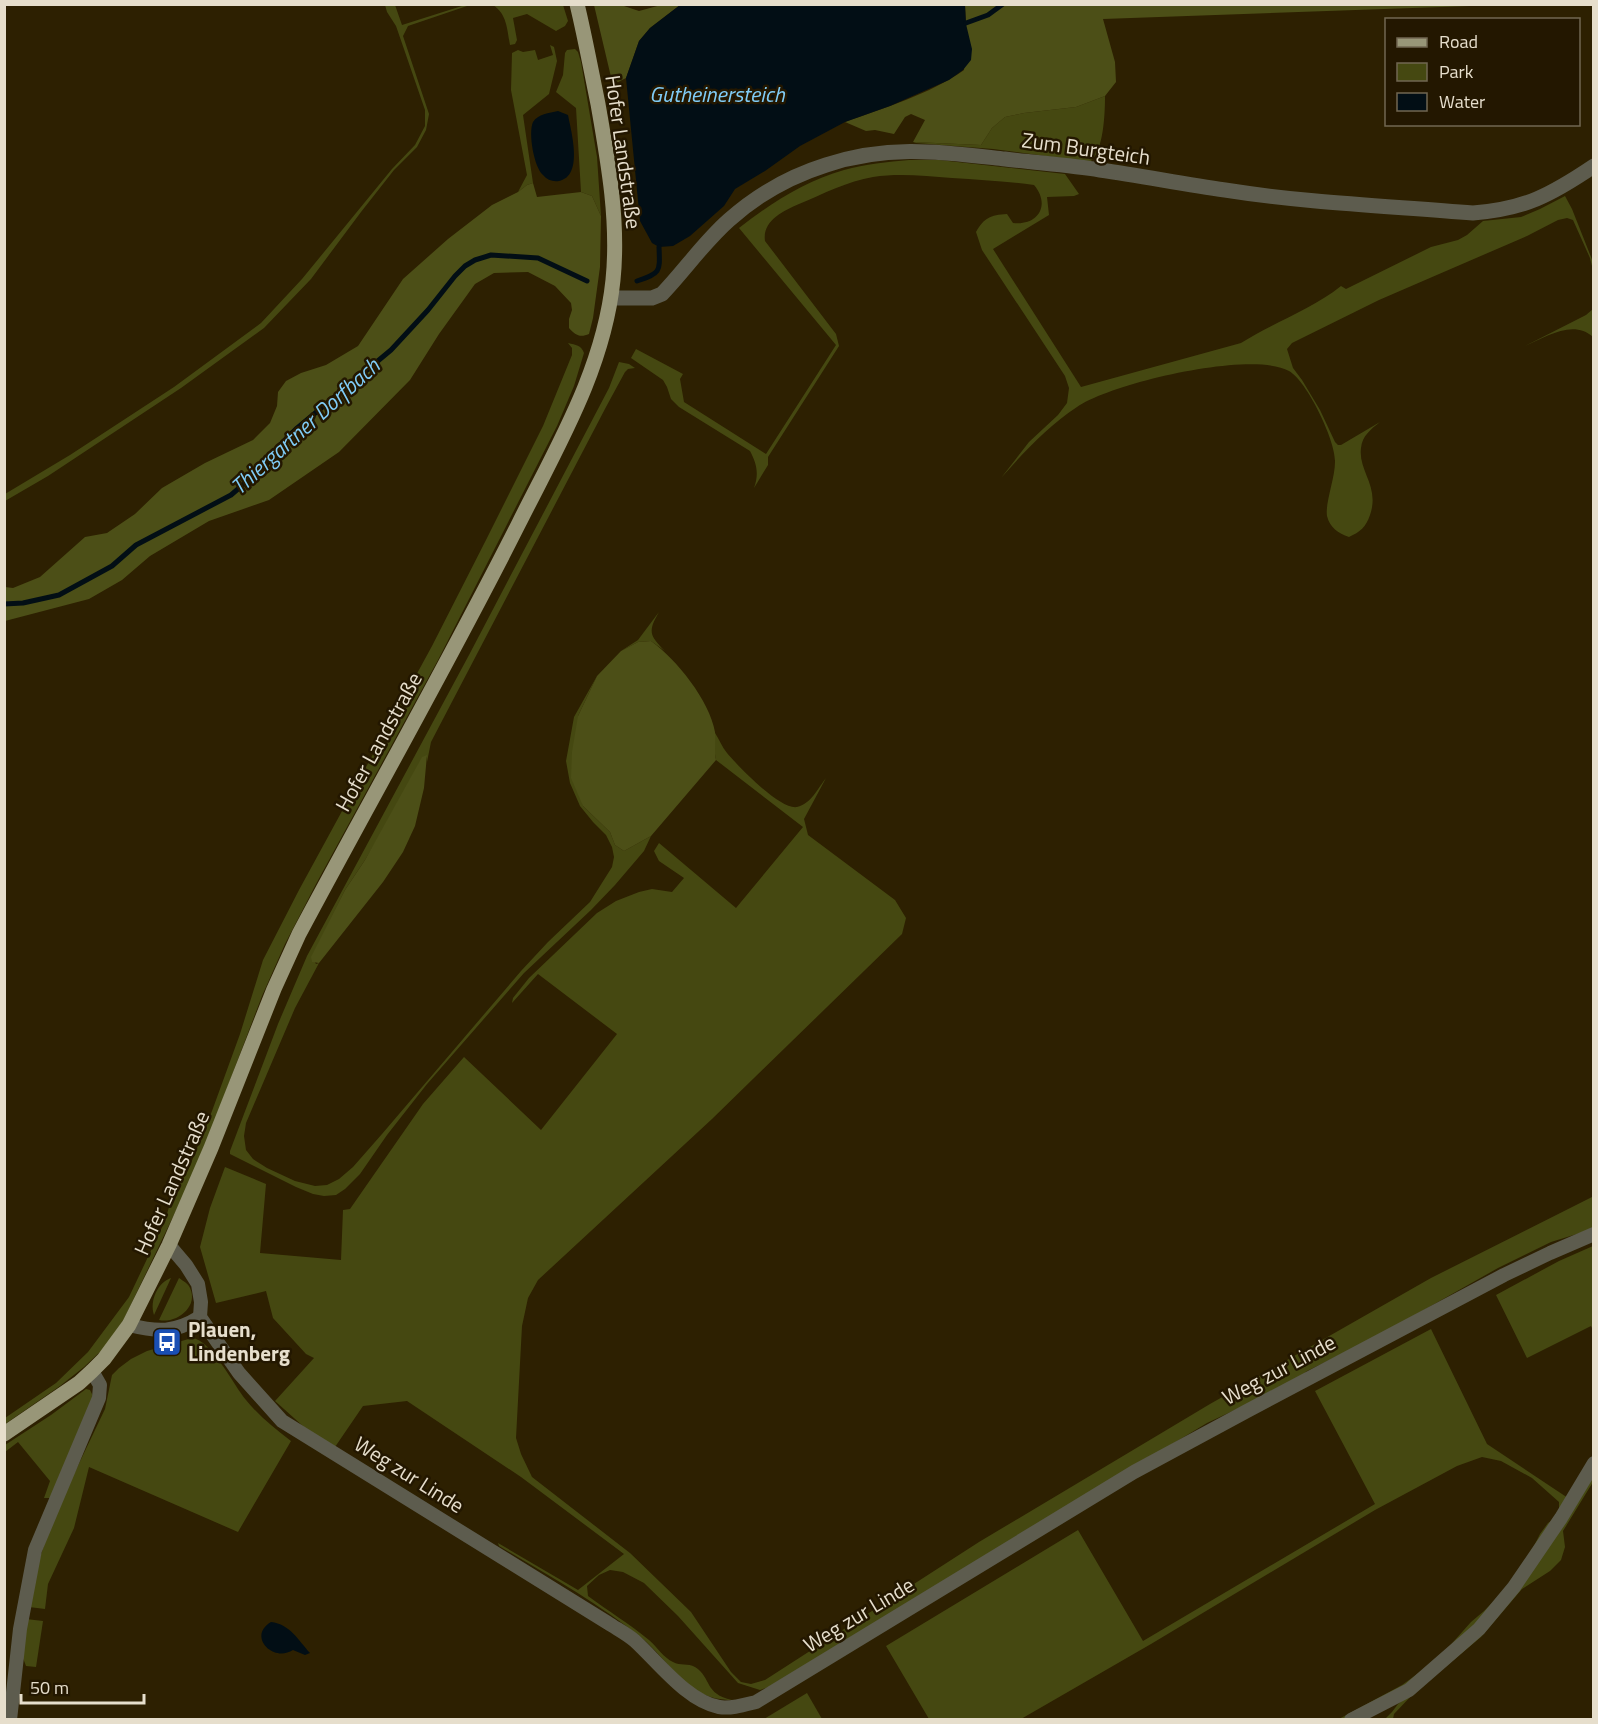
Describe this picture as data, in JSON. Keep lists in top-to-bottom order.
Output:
{
  "streets": {
    "main road": ["Hofer Landstraße"],
    "street": ["Zum Burgteich", "Weg zur Linde"]
  },
  "crossings": [
    ["Zum Burgteich", "Hofer Landstraße"]
  ],
  "water": ["Gutheinersteich", "Thiergartner Dorfbach"],
  "places": {
    "bus stop": ["Plauen, Lindenberg"]
  },
  "legend": ["Road", "Park", "Water"],
  "scale_bar": "50 m"
}
